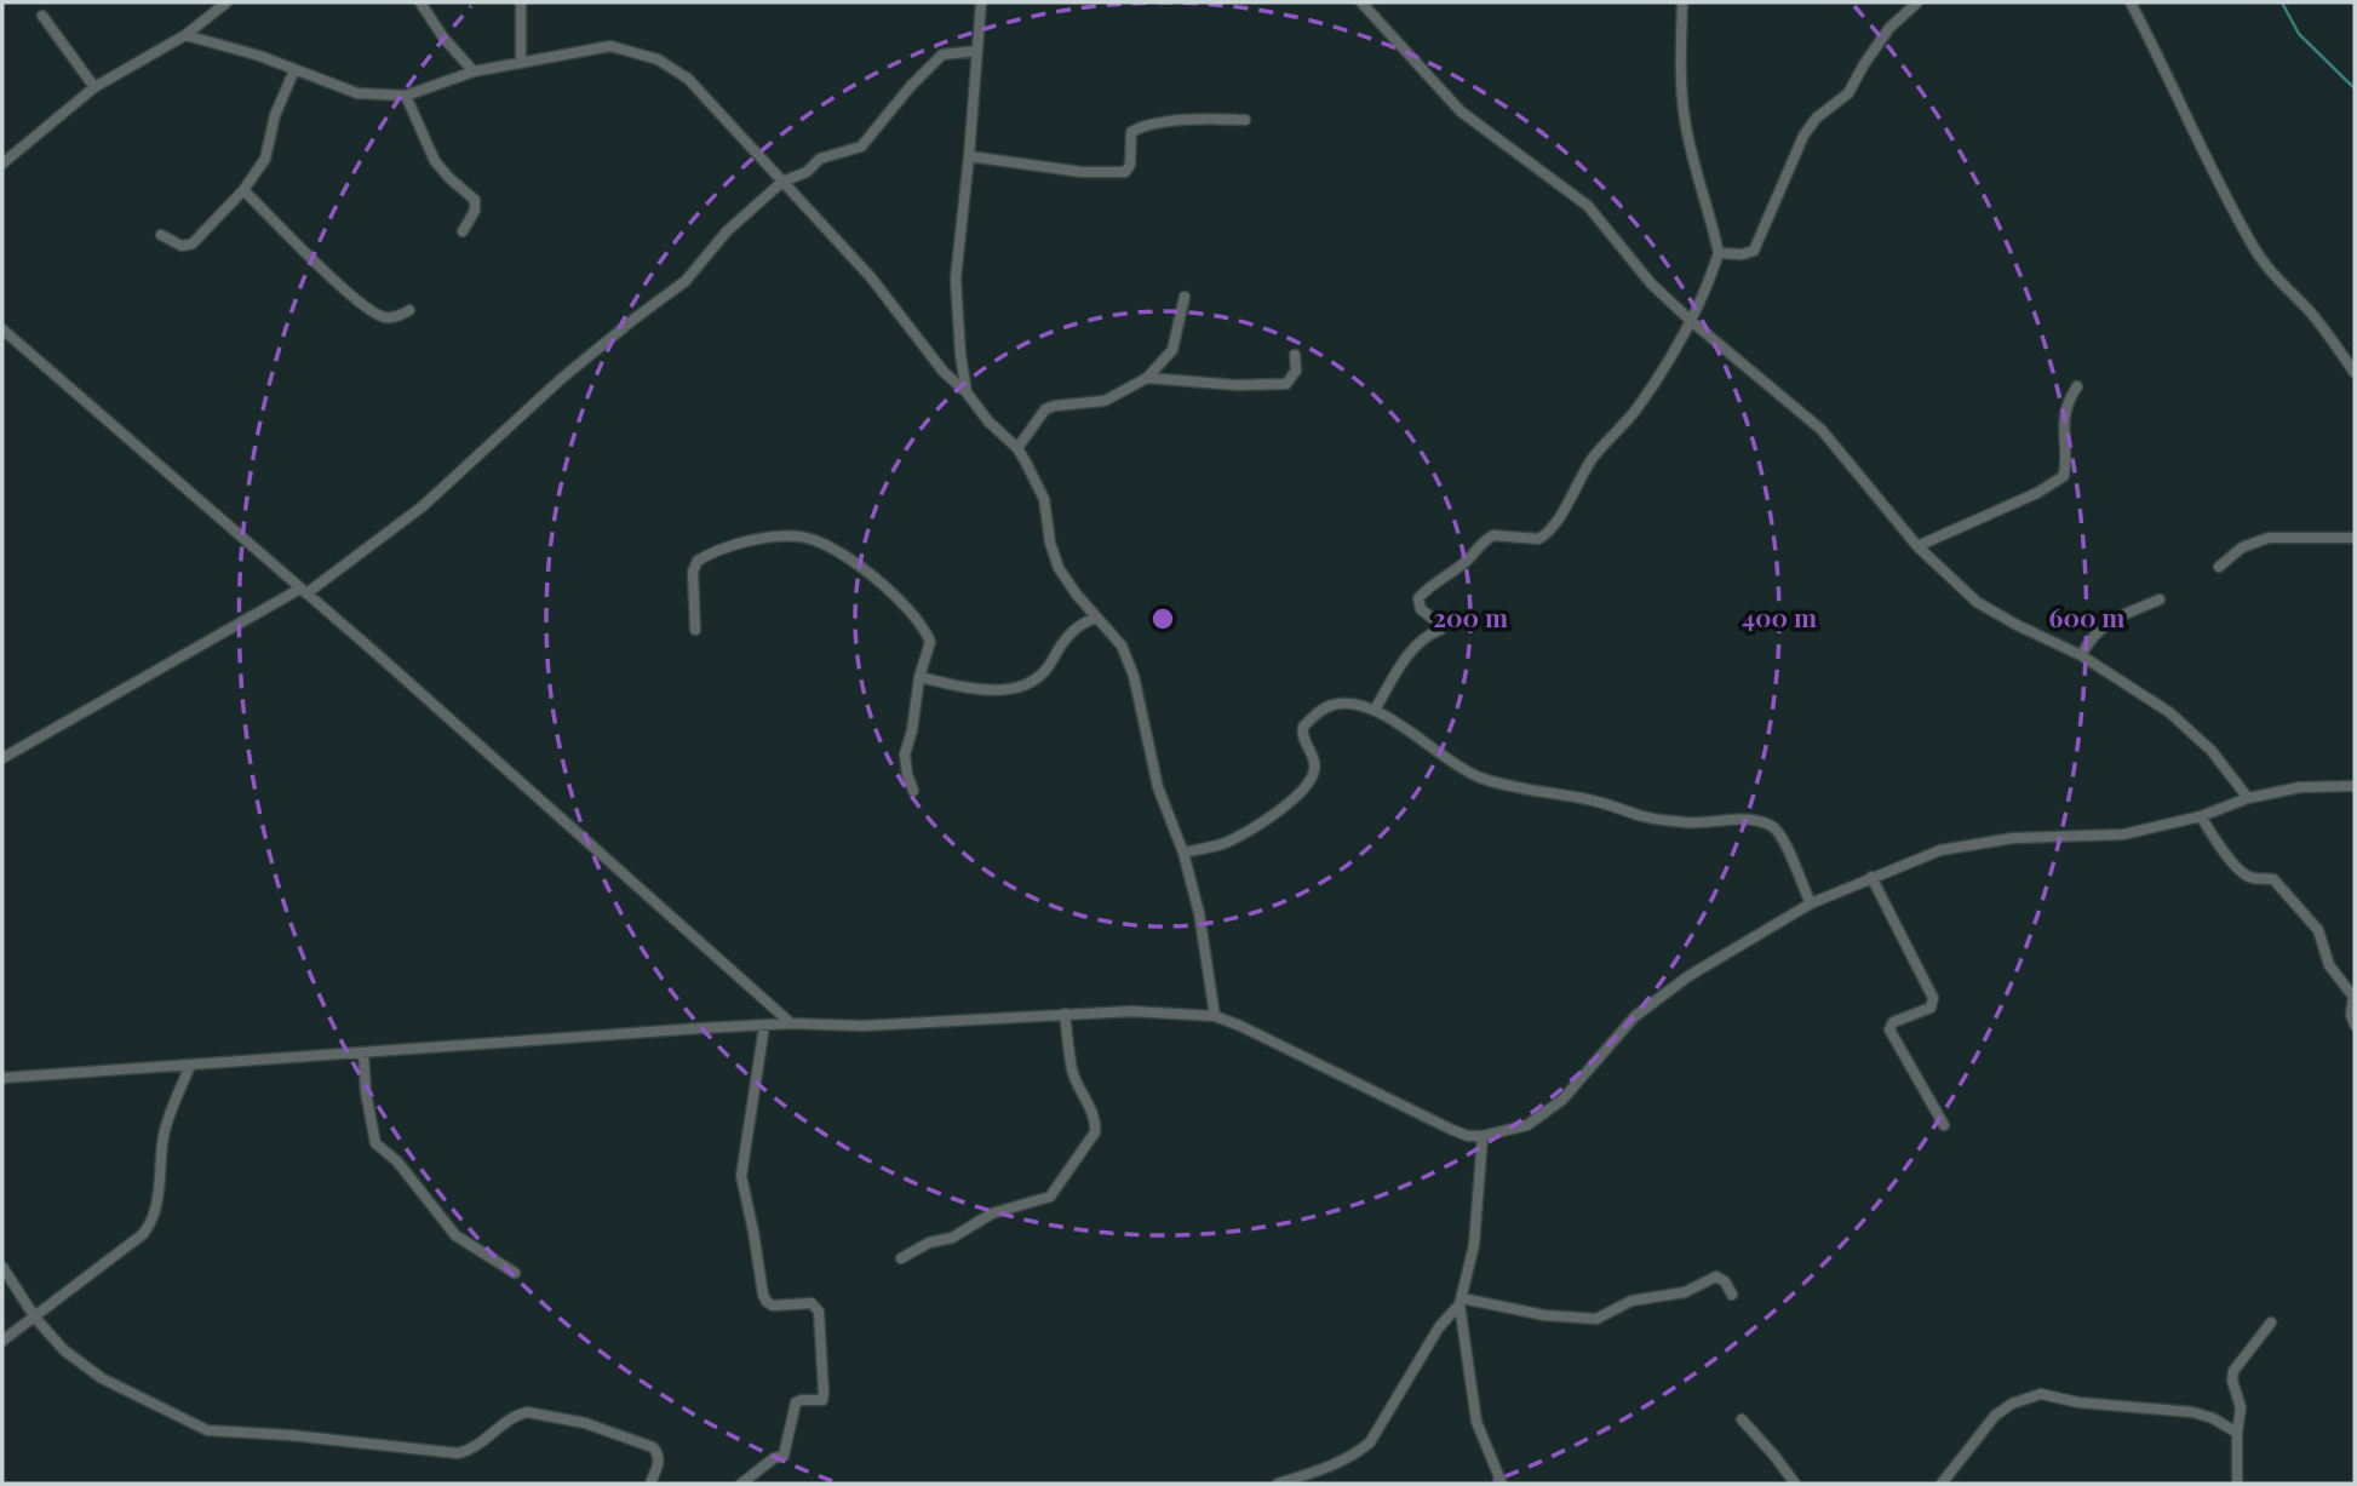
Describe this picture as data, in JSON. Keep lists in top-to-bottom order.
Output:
{
  "rings": ["200 m", "400 m", "600 m"]
}
